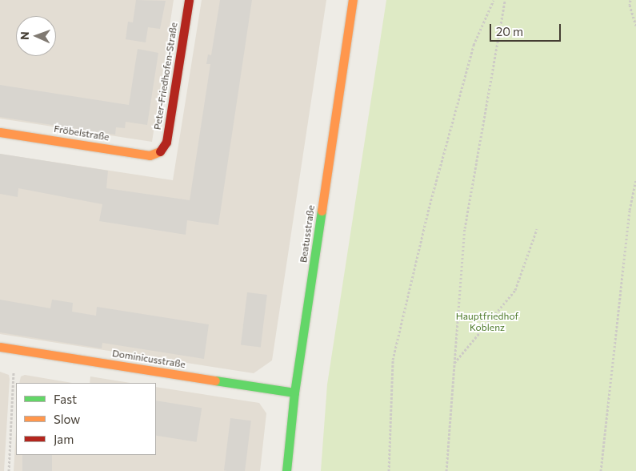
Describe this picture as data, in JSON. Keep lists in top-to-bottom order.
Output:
{
  "streets": {
    "street": [
      "Peter-Friedhofen-Straße",
      "Fröbelstraße",
      "Beatusstraße",
      "Dominicusstraße"
    ]
  },
  "crossings": [
    ["Peter-Friedhofen-Straße", "Fröbelstraße"],
    ["Beatusstraße", "Dominicusstraße"]
  ],
  "parks": ["Hauptfriedhof Koblenz"],
  "legend": ["Fast", "Slow", "Jam"],
  "scale_bar": "20 m",
  "north": "left"
}
